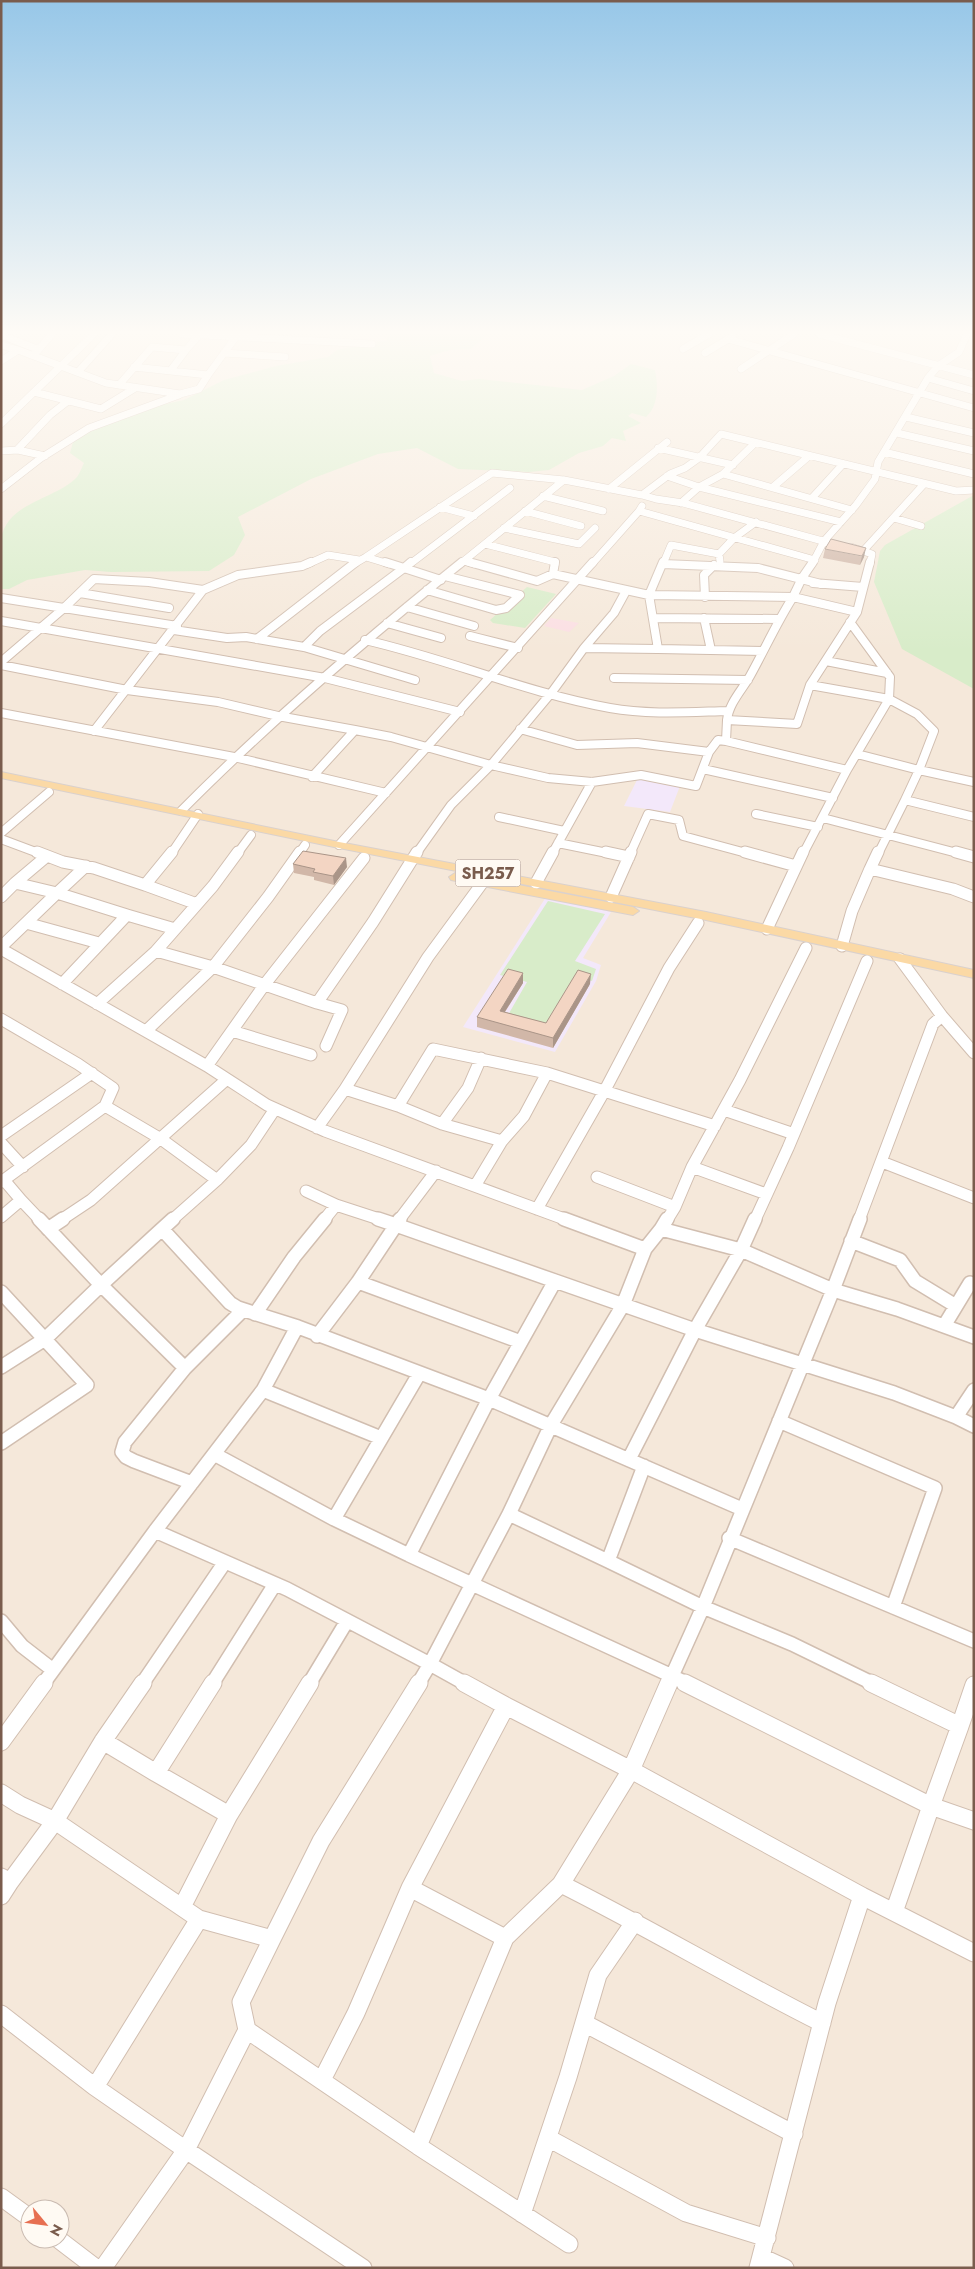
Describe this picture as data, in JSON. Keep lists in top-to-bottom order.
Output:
{
  "streets": {
    "main road": ["SH257"]
  },
  "north": "bottom right"
}
